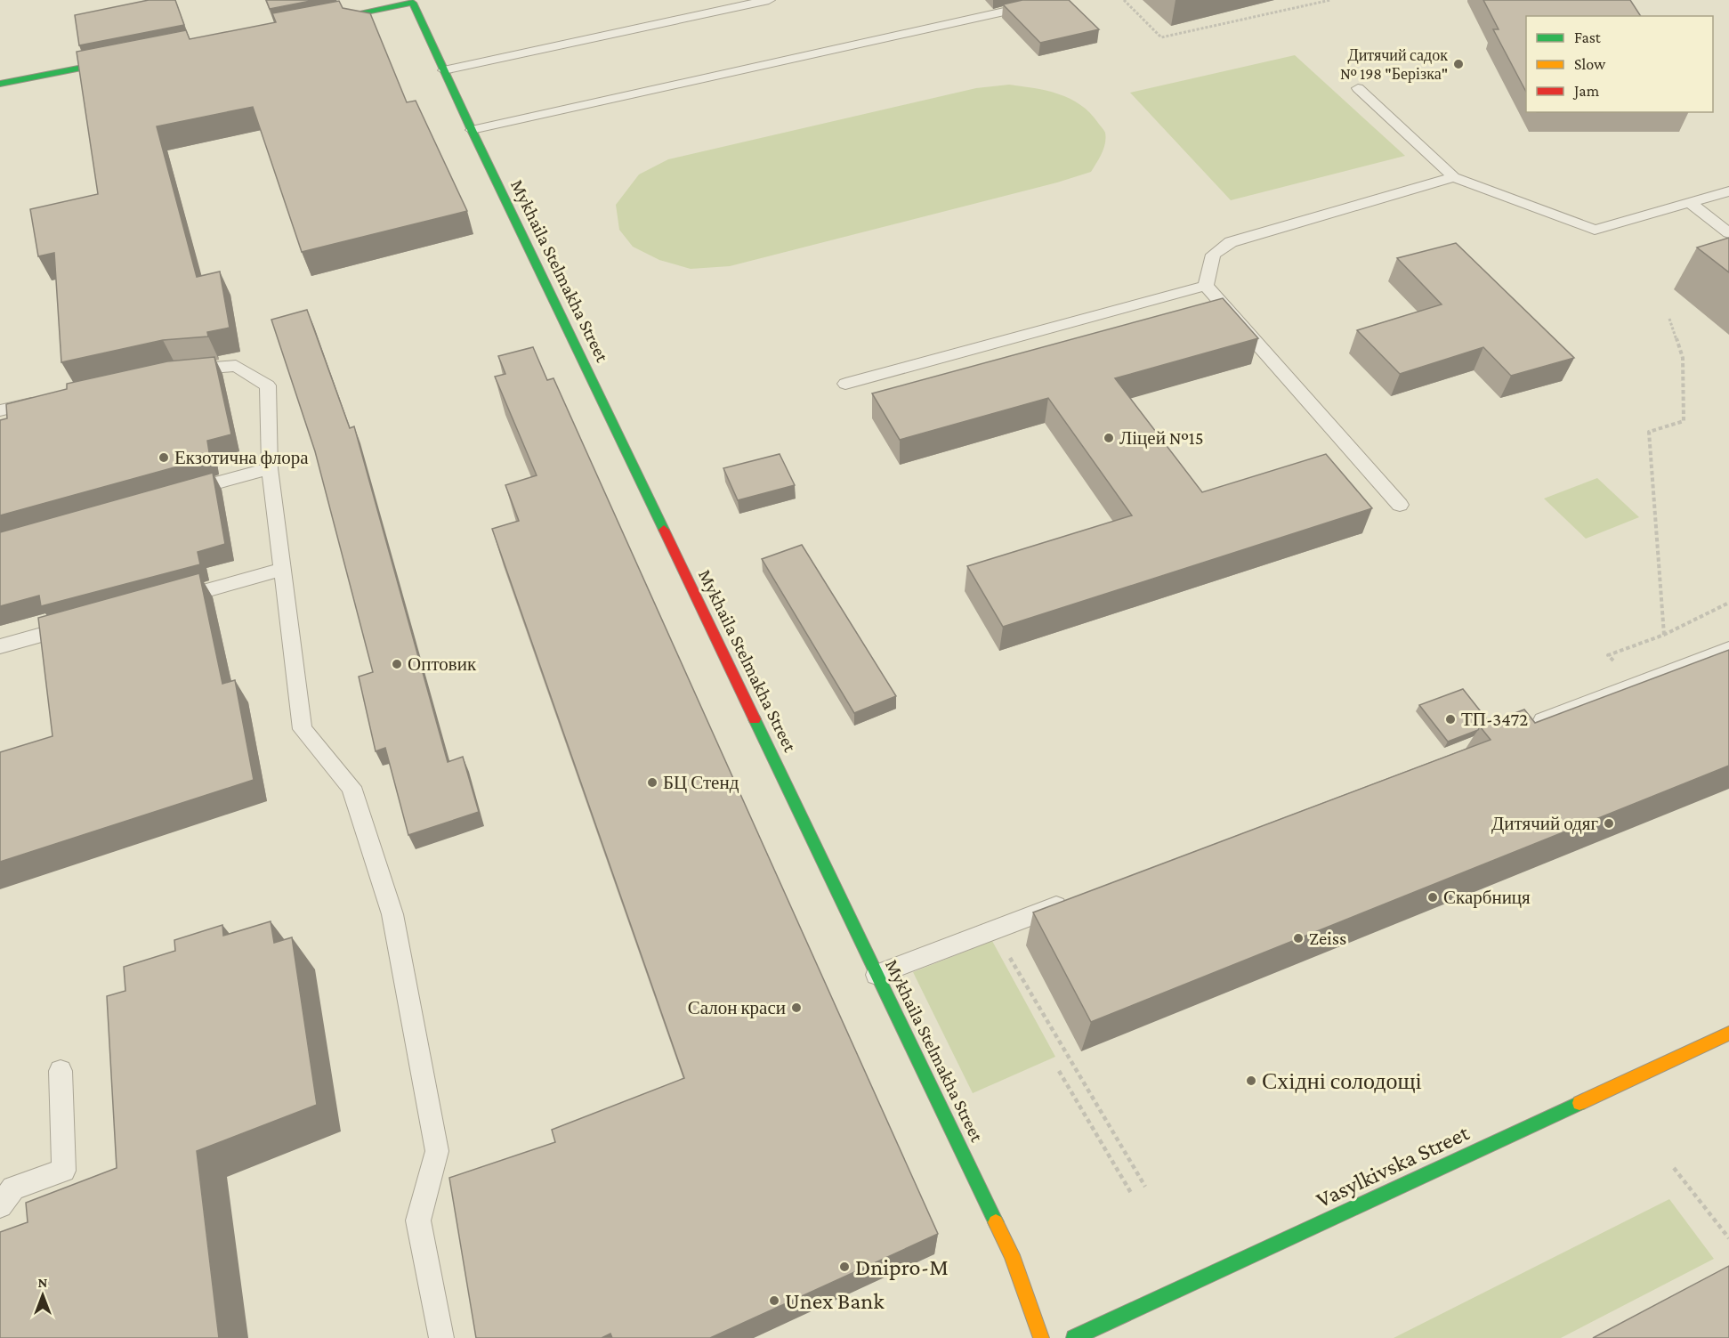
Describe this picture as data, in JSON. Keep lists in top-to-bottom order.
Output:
{
  "streets": {
    "street": ["Mykhaila Stelmakha Street", "Vasylkivska Street"]
  },
  "places": [
    "Дитячий садок № 198 \"Берізка\"",
    "Ліцей №15",
    "Екзотична флора",
    "Оптовик",
    "ТП-3472",
    "БЦ Стенд",
    "Дитячий одяг",
    "Скарбниця",
    "Zeiss",
    "Салон краси",
    "Східні солодощі",
    "Dnipro-M",
    "Unex Bank"
  ],
  "legend": ["Fast", "Slow", "Jam"],
  "north": "top"
}
